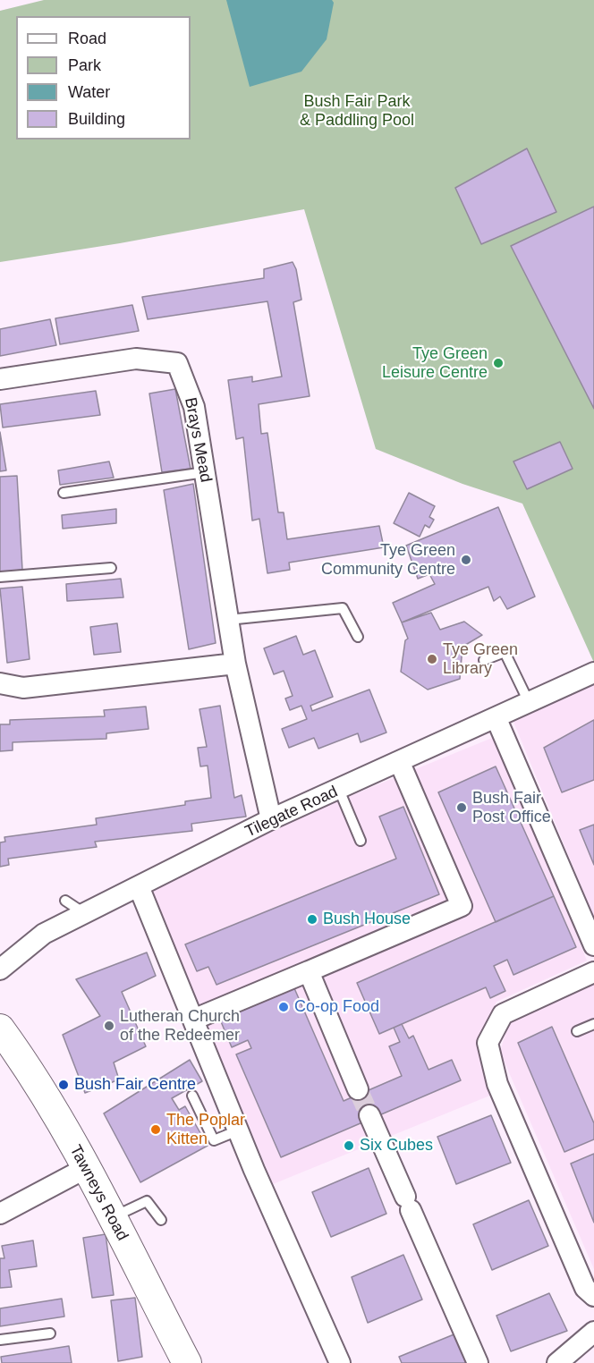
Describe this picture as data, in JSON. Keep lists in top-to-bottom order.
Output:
{
  "streets": {
    "street": ["Brays Mead", "Tilegate Road", "Tawneys Road"]
  },
  "crossings": [
    ["Brays Mead", "Tilegate Road"]
  ],
  "parks": ["Bush Fair Park & Paddling Pool"],
  "places": [
    "Tye Green Leisure Centre",
    "Tye Green Community Centre",
    "Tye Green Library",
    "Bush Fair Post Office",
    "Bush House",
    "Co-op Food",
    "Lutheran Church of the Redeemer",
    "Bush Fair Centre",
    "The Poplar Kitten",
    "Six Cubes"
  ],
  "legend": [
    "Road",
    "Park",
    "Water",
    "Building"
  ]
}
